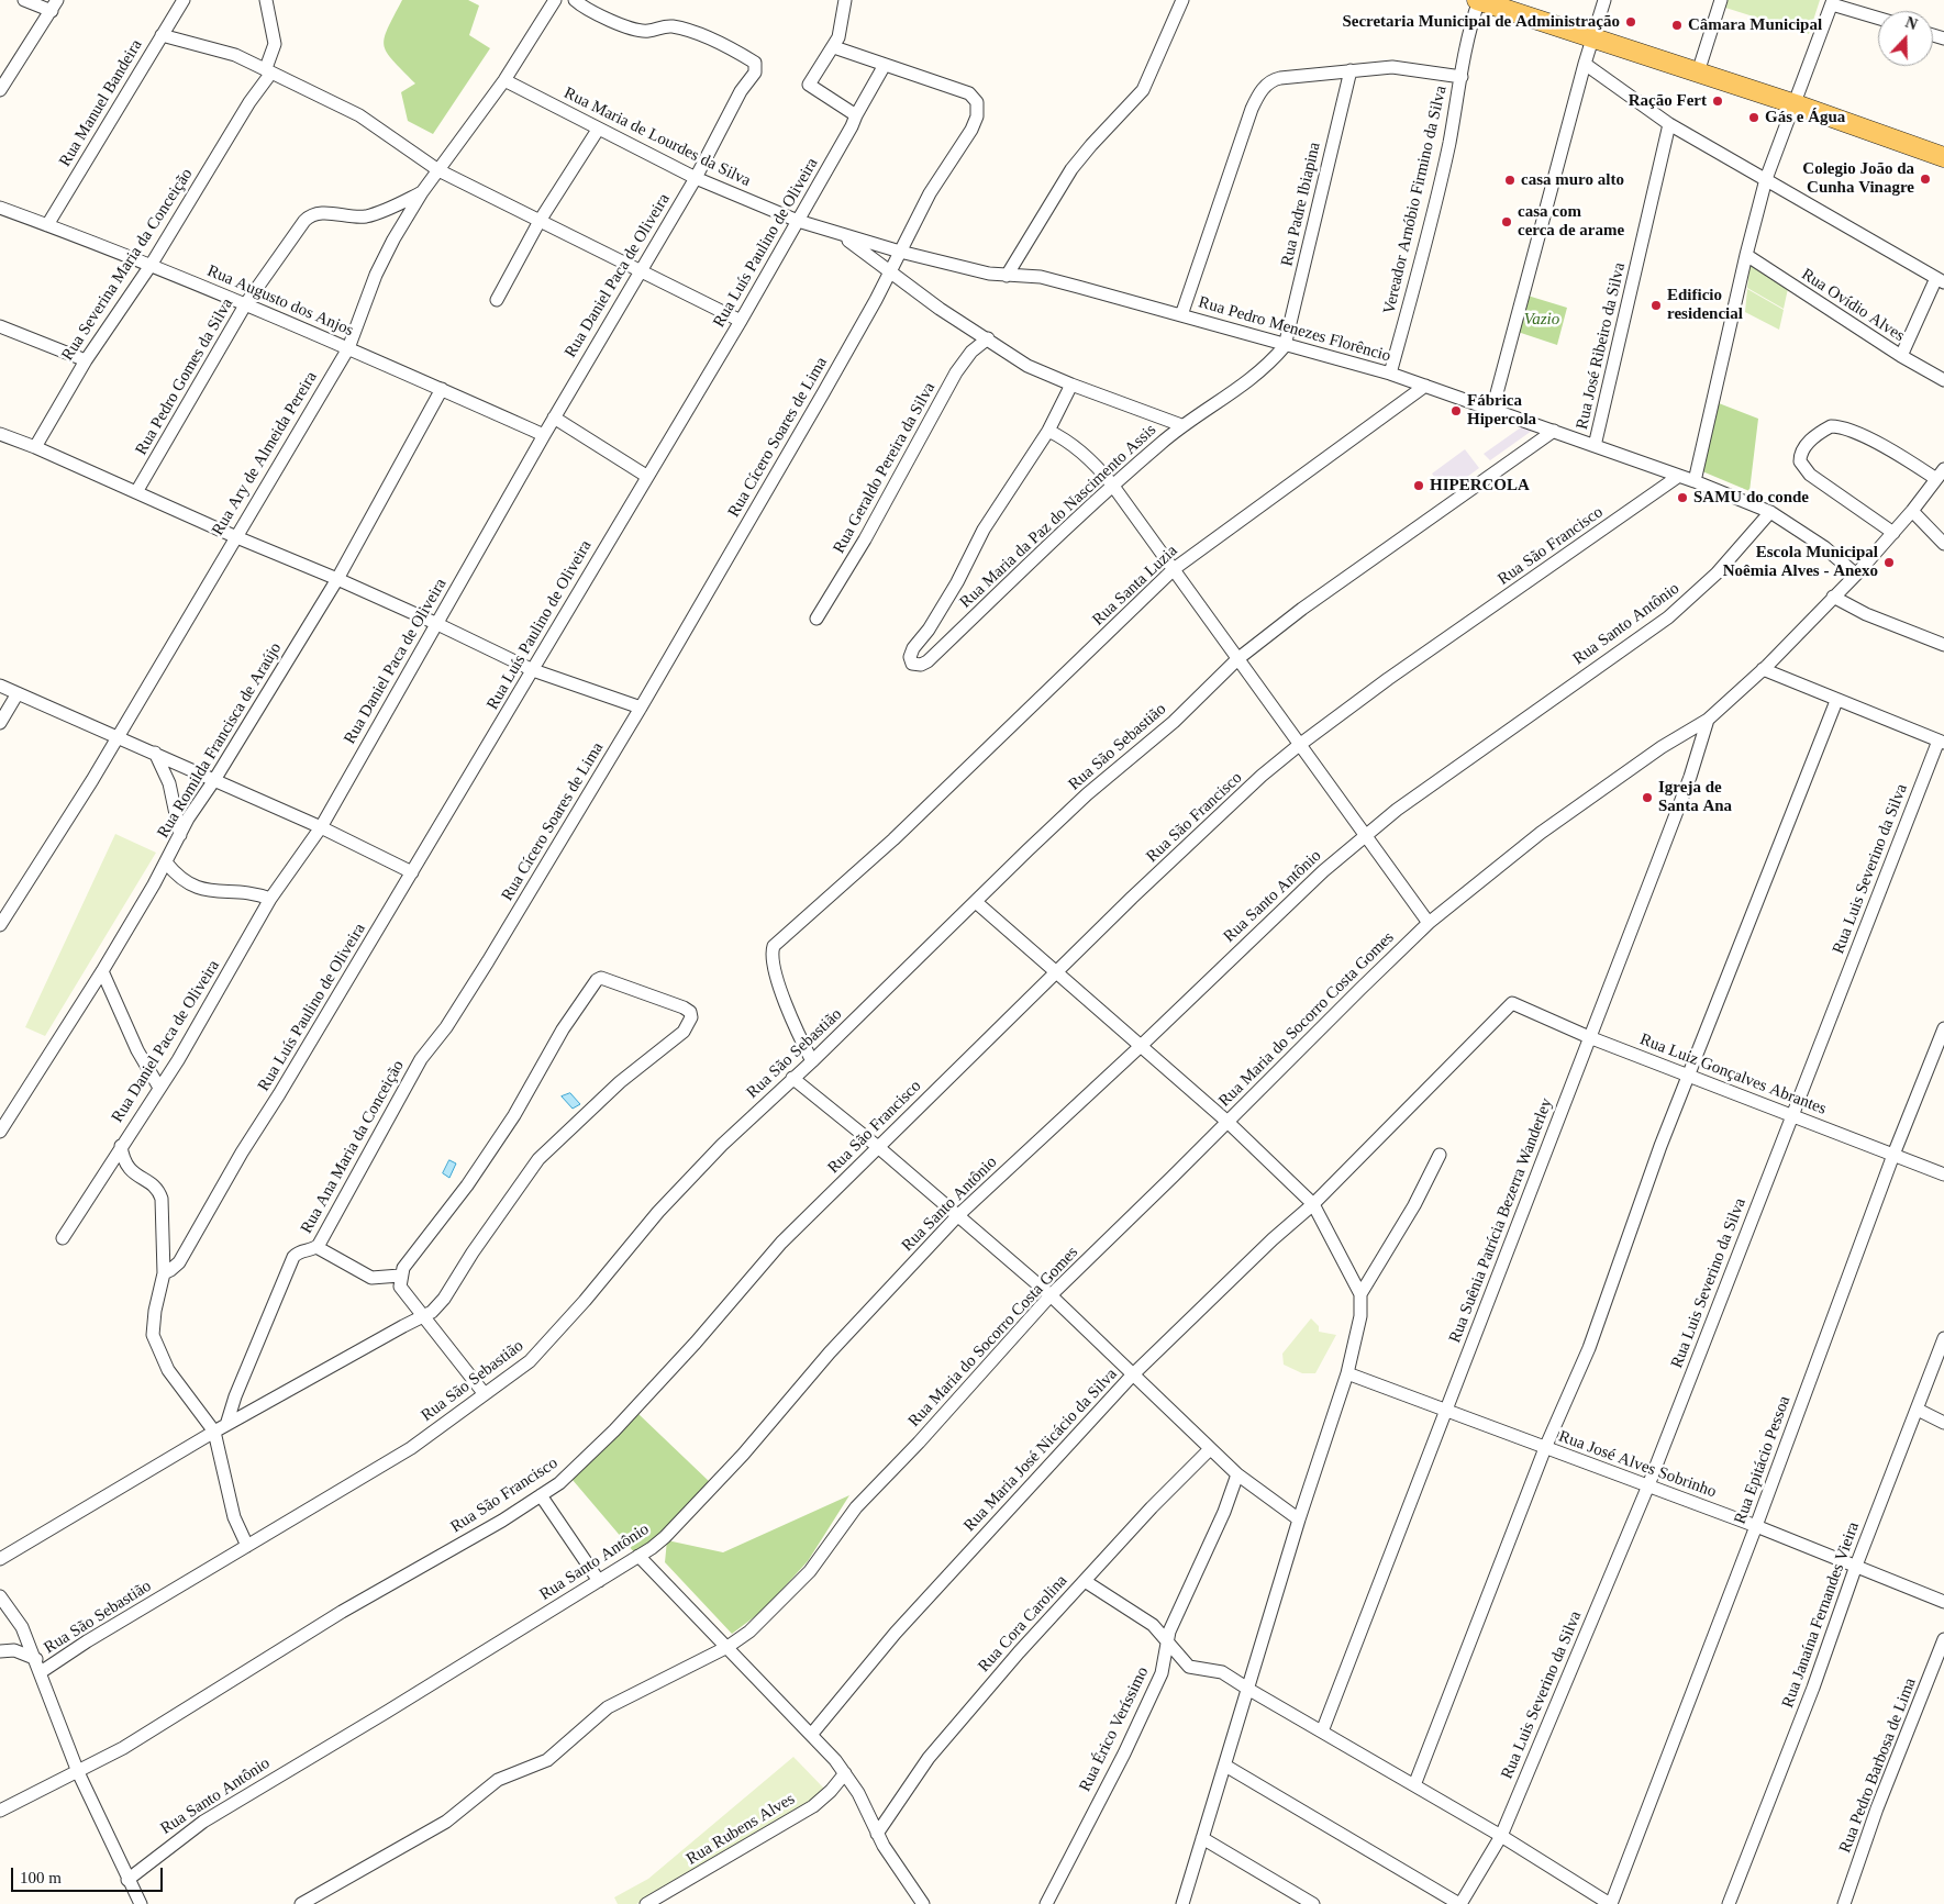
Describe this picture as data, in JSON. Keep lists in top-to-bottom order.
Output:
{
  "streets": {
    "street": [
      "Rua Manuel Bandeira",
      "Rua Maria de Lourdes da Silva",
      "Vereador Arnóbio Firmino da Silva",
      "Rua Padre Ibiapina",
      "Rua Luís Paulino de Oliveira",
      "Rua Severina Maria da Conceição",
      "Rua Daniel Paca de Oliveira",
      "Rua Augusto dos Anjos",
      "Rua Ovídio Alves",
      "Rua Pedro Menezes Florêncio",
      "Rua José Ribeiro da Silva",
      "Rua Pedro Gomes da Silva",
      "Rua Cícero Soares de Lima",
      "Rua Ary de Almeida Pereira",
      "Rua Geraldo Pereira da Silva",
      "Rua Maria da Paz do Nascimento Assis",
      "Rua São Francisco",
      "Rua Santa Luzia",
      "Rua Santo Antônio",
      "Rua Romilda Francisca de Araújo",
      "Rua São Sebastião",
      "Rua Luis Severino da Silva",
      "Rua Maria do Socorro Costa Gomes",
      "Rua Luiz Gonçalves Abrantes",
      "Rua Ana Maria da Conceição",
      "Rua Suênia Patrícia Bezerra Wanderley",
      "Rua Maria José Nicácio da Silva",
      "Rua Epitácio Pessoa",
      "Rua José Alves Sobrinho",
      "Rua Janaína Fernandes Vieira",
      "Rua Cora Carolina",
      "Rua Érico Veríssimo",
      "Rua Pedro Barbosa de Lima",
      "Rua Rubens Alves"
    ]
  },
  "crossings": [
    ["Rua Manuel Bandeira", "Rua Augusto dos Anjos"],
    ["Rua Maria de Lourdes da Silva", "Rua Luís Paulino de Oliveira"],
    ["Rua Maria de Lourdes da Silva", "Rua Daniel Paca de Oliveira"],
    ["Rua Maria de Lourdes da Silva", "Rua Pedro Menezes Florêncio"],
    ["Rua Maria de Lourdes da Silva", "Rua Ary de Almeida Pereira"],
    ["Vereador Arnóbio Firmino da Silva", "Rua Pedro Menezes Florêncio"],
    ["Rua Padre Ibiapina", "Rua Pedro Menezes Florêncio"],
    ["Rua Padre Ibiapina", "Rua Maria da Paz do Nascimento Assis"],
    ["Rua Luís Paulino de Oliveira", "Rua Pedro Menezes Florêncio"],
    ["Rua Luís Paulino de Oliveira", "Rua Cícero Soares de Lima"],
    ["Rua Severina Maria da Conceição", "Rua Augusto dos Anjos"],
    ["Rua Daniel Paca de Oliveira", "Rua Augusto dos Anjos"],
    ["Rua Augusto dos Anjos", "Rua Pedro Gomes da Silva"],
    ["Rua Augusto dos Anjos", "Rua Ary de Almeida Pereira"],
    ["Rua Augusto dos Anjos", "Rua Romilda Francisca de Araújo"],
    ["Rua Pedro Menezes Florêncio", "Rua José Ribeiro da Silva"],
    ["Rua Pedro Menezes Florêncio", "Rua Cícero Soares de Lima"],
    ["Rua Pedro Menezes Florêncio", "Rua Maria da Paz do Nascimento Assis"],
    ["Rua Pedro Menezes Florêncio", "Rua São Francisco"],
    ["Rua Pedro Menezes Florêncio", "Rua Santa Luzia"],
    ["Rua Pedro Menezes Florêncio", "Rua Santo Antônio"],
    ["Rua Pedro Menezes Florêncio", "Rua São Sebastião"],
    ["Rua Pedro Menezes Florêncio", "Rua Maria do Socorro Costa Gomes"],
    ["Rua Pedro Gomes da Silva", "Rua Ary de Almeida Pereira"],
    ["Rua Cícero Soares de Lima", "Rua Ana Maria da Conceição"],
    ["Rua Santa Luzia", "Rua São Sebastião"],
    ["Rua Luis Severino da Silva", "Rua Luiz Gonçalves Abrantes"],
    ["Rua Luis Severino da Silva", "Rua José Alves Sobrinho"],
    ["Rua Maria do Socorro Costa Gomes", "Rua Suênia Patrícia Bezerra Wanderley"],
    ["Rua Luiz Gonçalves Abrantes", "Rua Suênia Patrícia Bezerra Wanderley"],
    ["Rua Luiz Gonçalves Abrantes", "Rua Maria José Nicácio da Silva"],
    ["Rua Luiz Gonçalves Abrantes", "Rua Epitácio Pessoa"],
    ["Rua Suênia Patrícia Bezerra Wanderley", "Rua José Alves Sobrinho"],
    ["Rua Epitácio Pessoa", "Rua José Alves Sobrinho"],
    ["Rua José Alves Sobrinho", "Rua Janaína Fernandes Vieira"]
  ],
  "parks": ["Vazio"],
  "places": [
    "Secretaria Municipal de Administração",
    "Câmara Municipal",
    "Ração Fert",
    "Gás e Água",
    "Colegio João da Cunha Vinagre",
    "casa muro alto",
    "casa com cerca de arame",
    "Edificio residencial",
    "Fábrica Hipercola",
    "HIPERCOLA",
    "SAMU do conde",
    "Escola Municipal Noêmia Alves - Anexo",
    "Igreja de Santa Ana"
  ],
  "scale_bar": "100 m",
  "north": "top"
}
